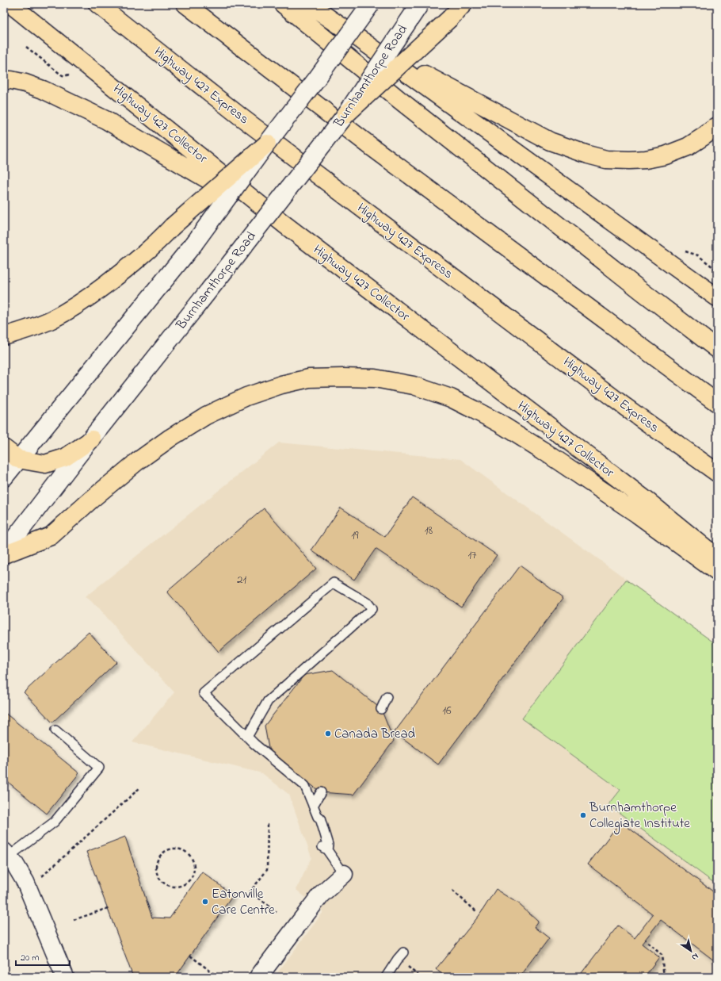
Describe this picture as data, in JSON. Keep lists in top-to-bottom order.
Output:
{
  "streets": {
    "highway": ["Highway 427 Express", "Highway 427 Collector"],
    "main road": ["Burnhamthorpe Road"]
  },
  "places": ["Canada Bread", "Burnhamthorpe Collegiate Institute", "Eatonville Care Centre"],
  "house_numbers": [
    "18",
    "19",
    "17",
    "21",
    "16"
  ],
  "scale_bar": "20 m",
  "north": "bottom right"
}
